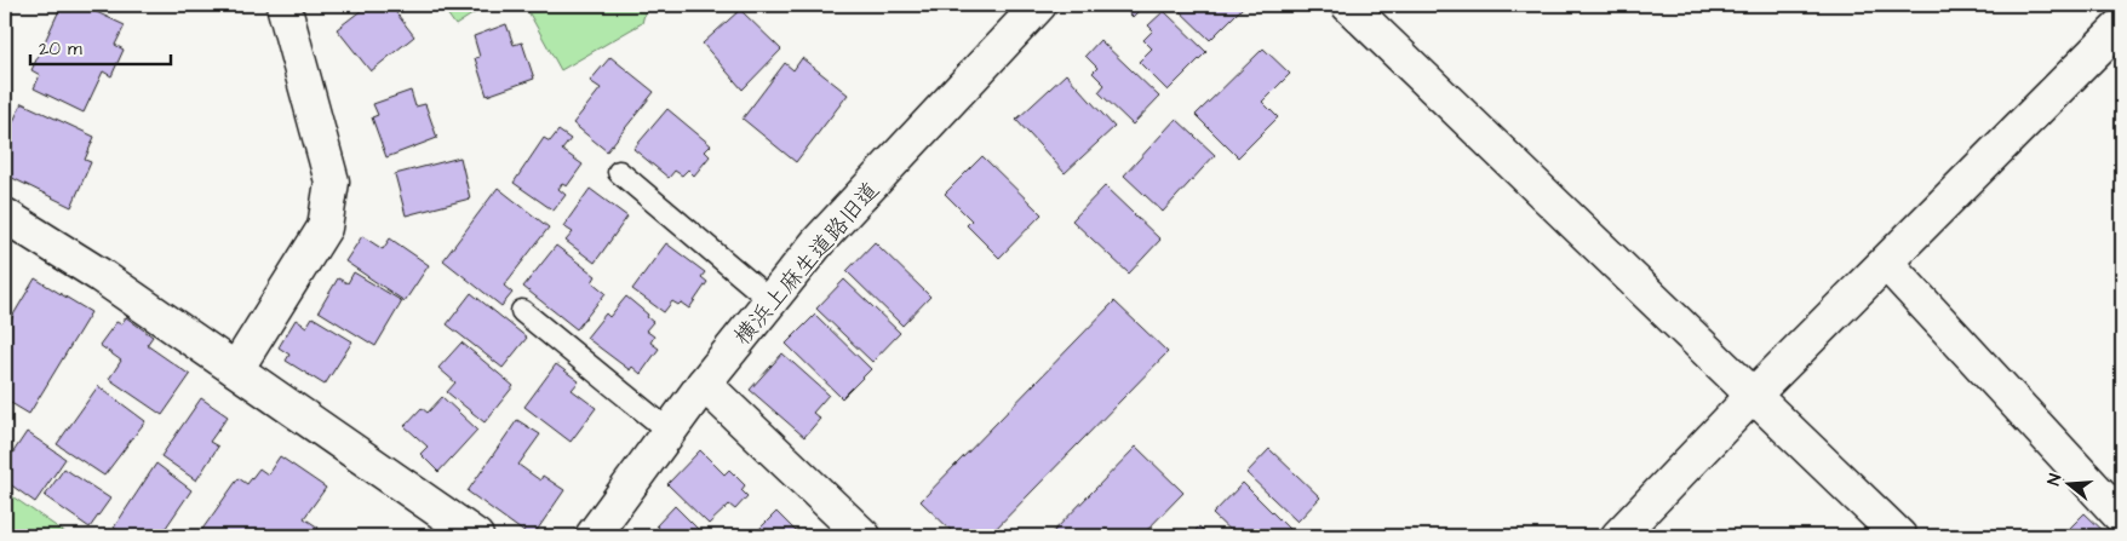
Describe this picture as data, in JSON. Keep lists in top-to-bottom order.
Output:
{
  "streets": {
    "street": ["横浜上麻生道路旧道"]
  },
  "scale_bar": "20 m",
  "north": "left"
}
